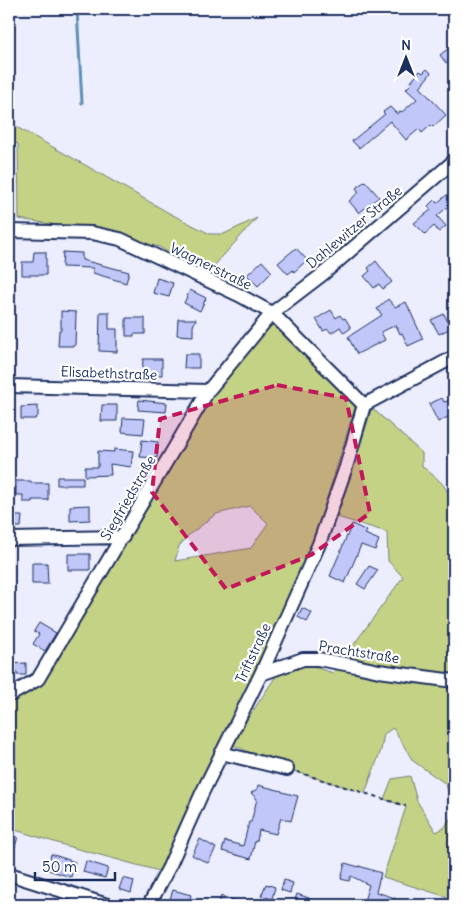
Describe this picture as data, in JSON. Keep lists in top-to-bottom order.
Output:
{
  "streets": {
    "street": [
      "Dahlewitzer Straße",
      "Wagnerstraße",
      "Elisabethstraße",
      "Siegfriedstraße",
      "Prachtstraße",
      "Triftstraße"
    ]
  },
  "crossings": [
    ["Dahlewitzer Straße", "Wagnerstraße"],
    ["Dahlewitzer Straße", "Siegfriedstraße"],
    ["Wagnerstraße", "Siegfriedstraße"],
    ["Wagnerstraße", "Triftstraße"],
    ["Elisabethstraße", "Siegfriedstraße"],
    ["Prachtstraße", "Triftstraße"]
  ],
  "scale_bar": "50 m",
  "north": "top"
}
